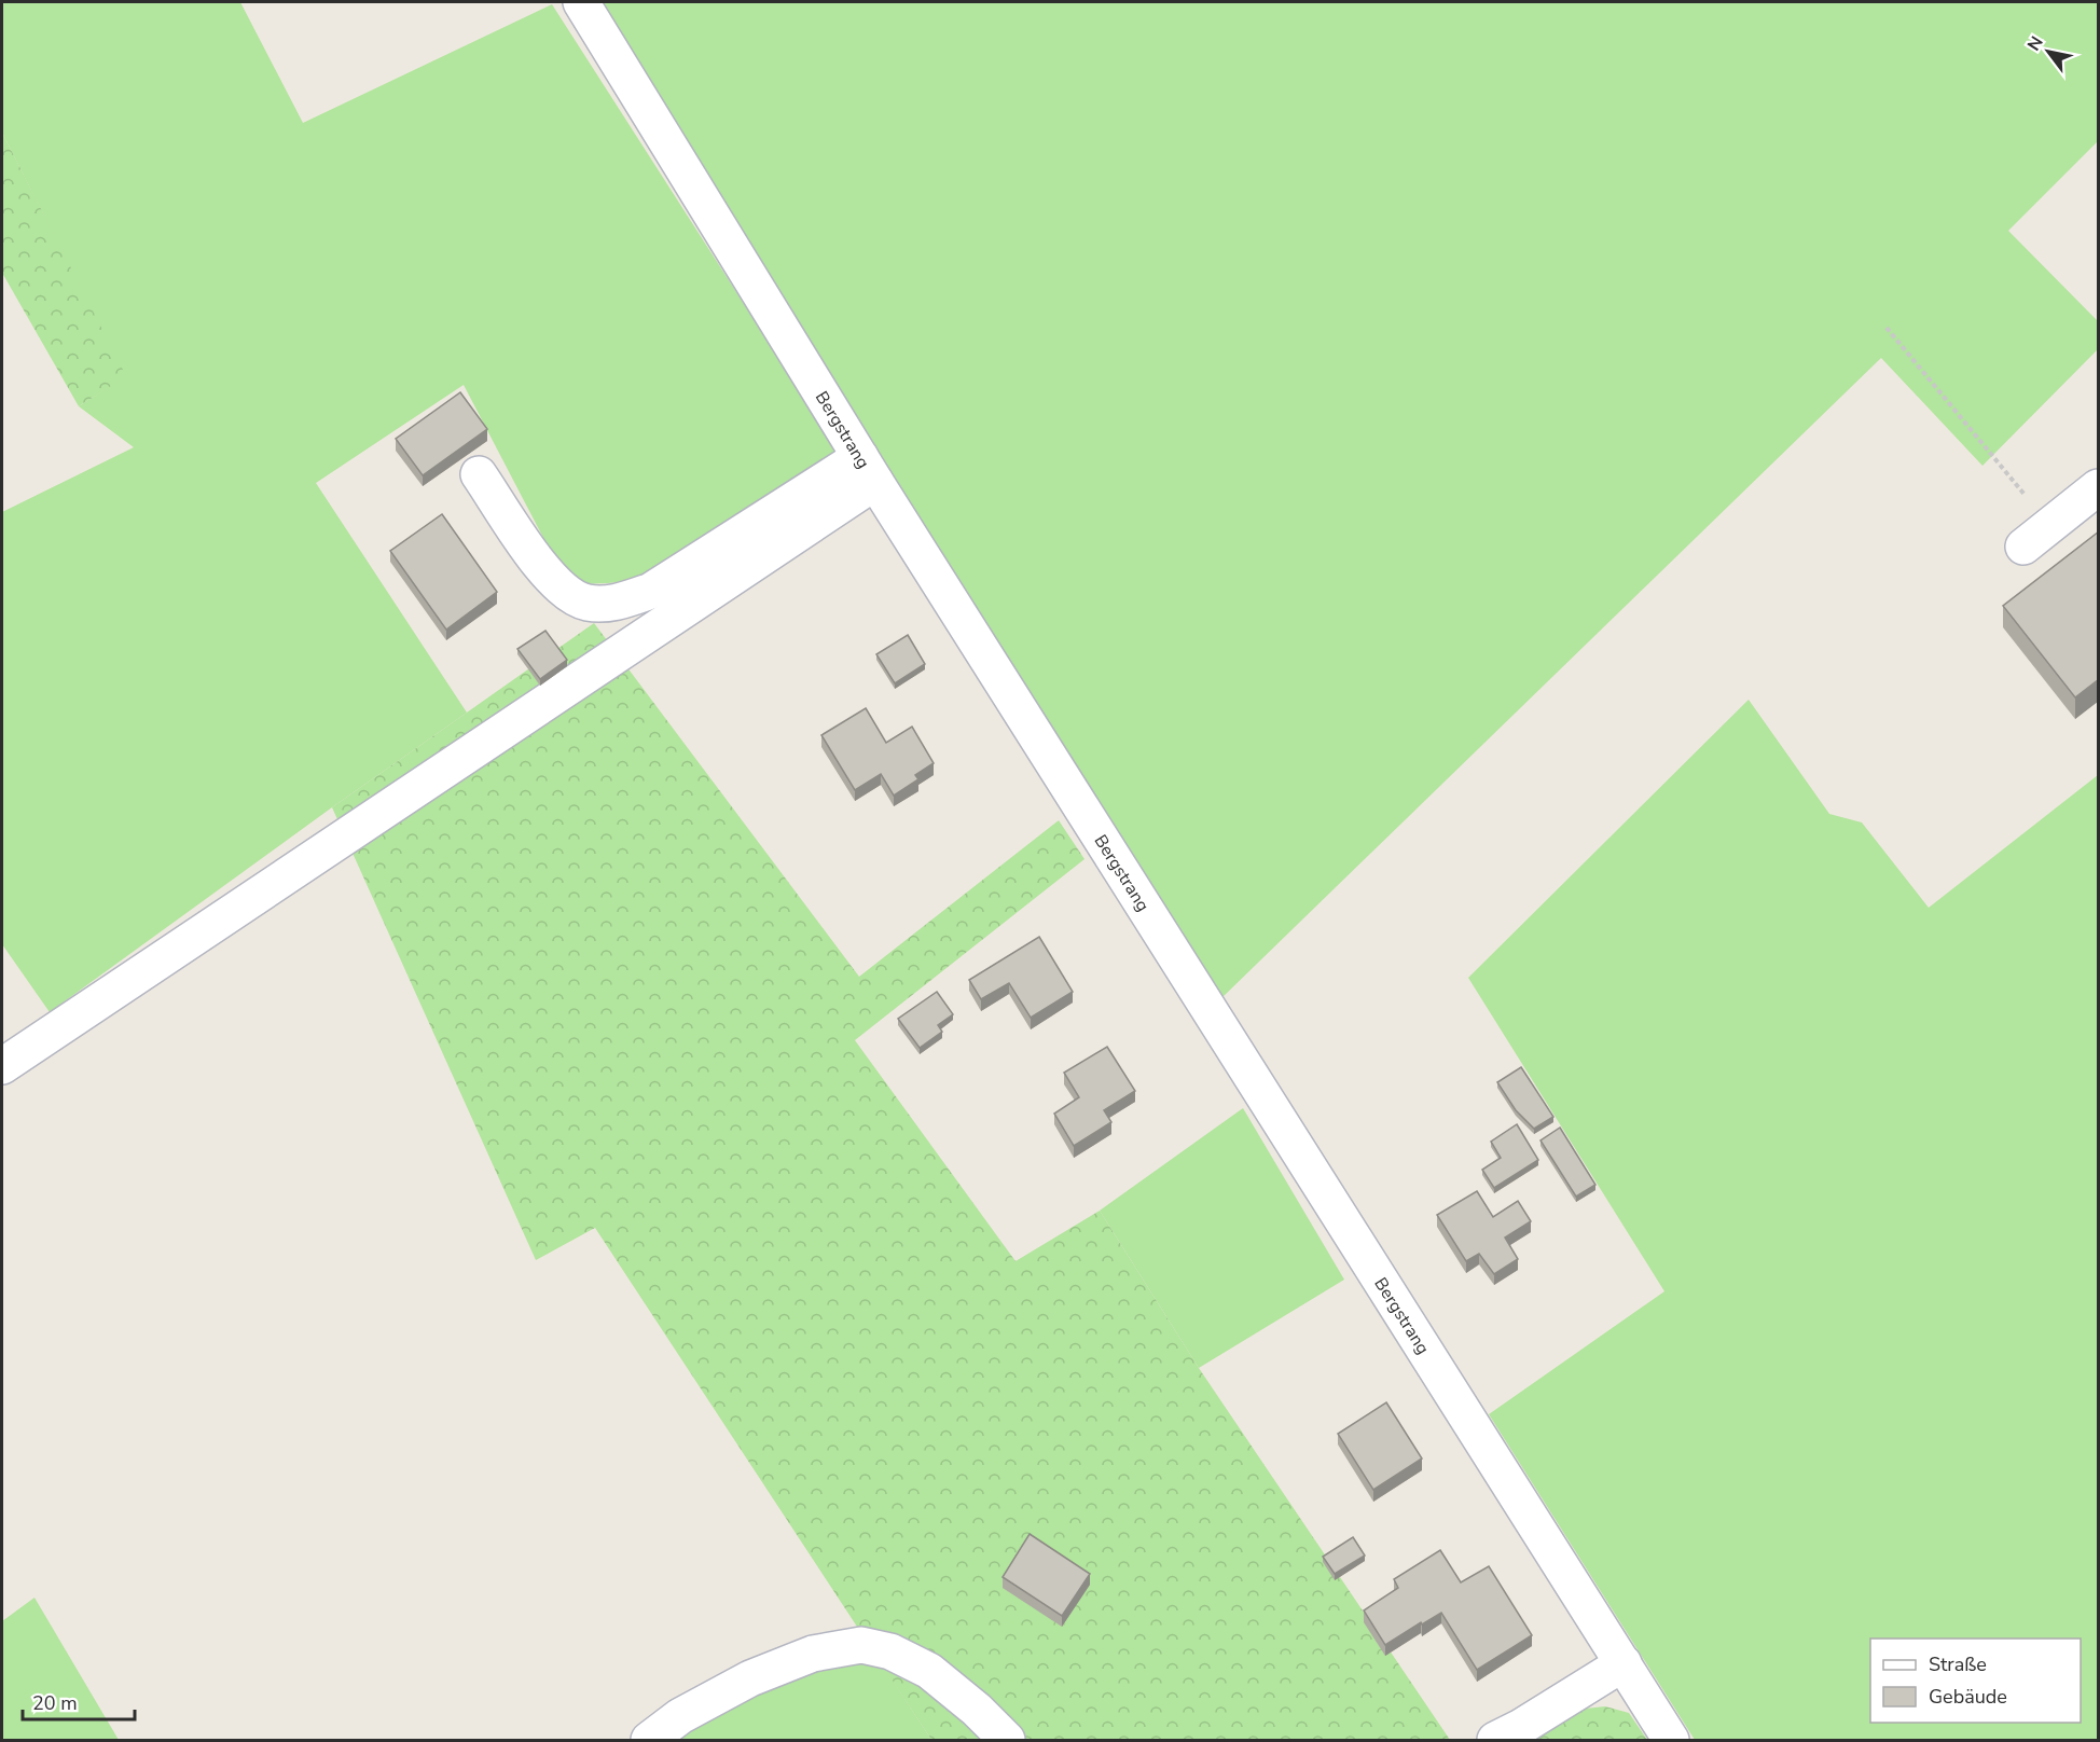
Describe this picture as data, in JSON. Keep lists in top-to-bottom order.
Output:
{
  "streets": {
    "street": ["Bergstrang"]
  },
  "legend": ["Straße", "Gebäude"],
  "scale_bar": "20 m",
  "north": "top left"
}
